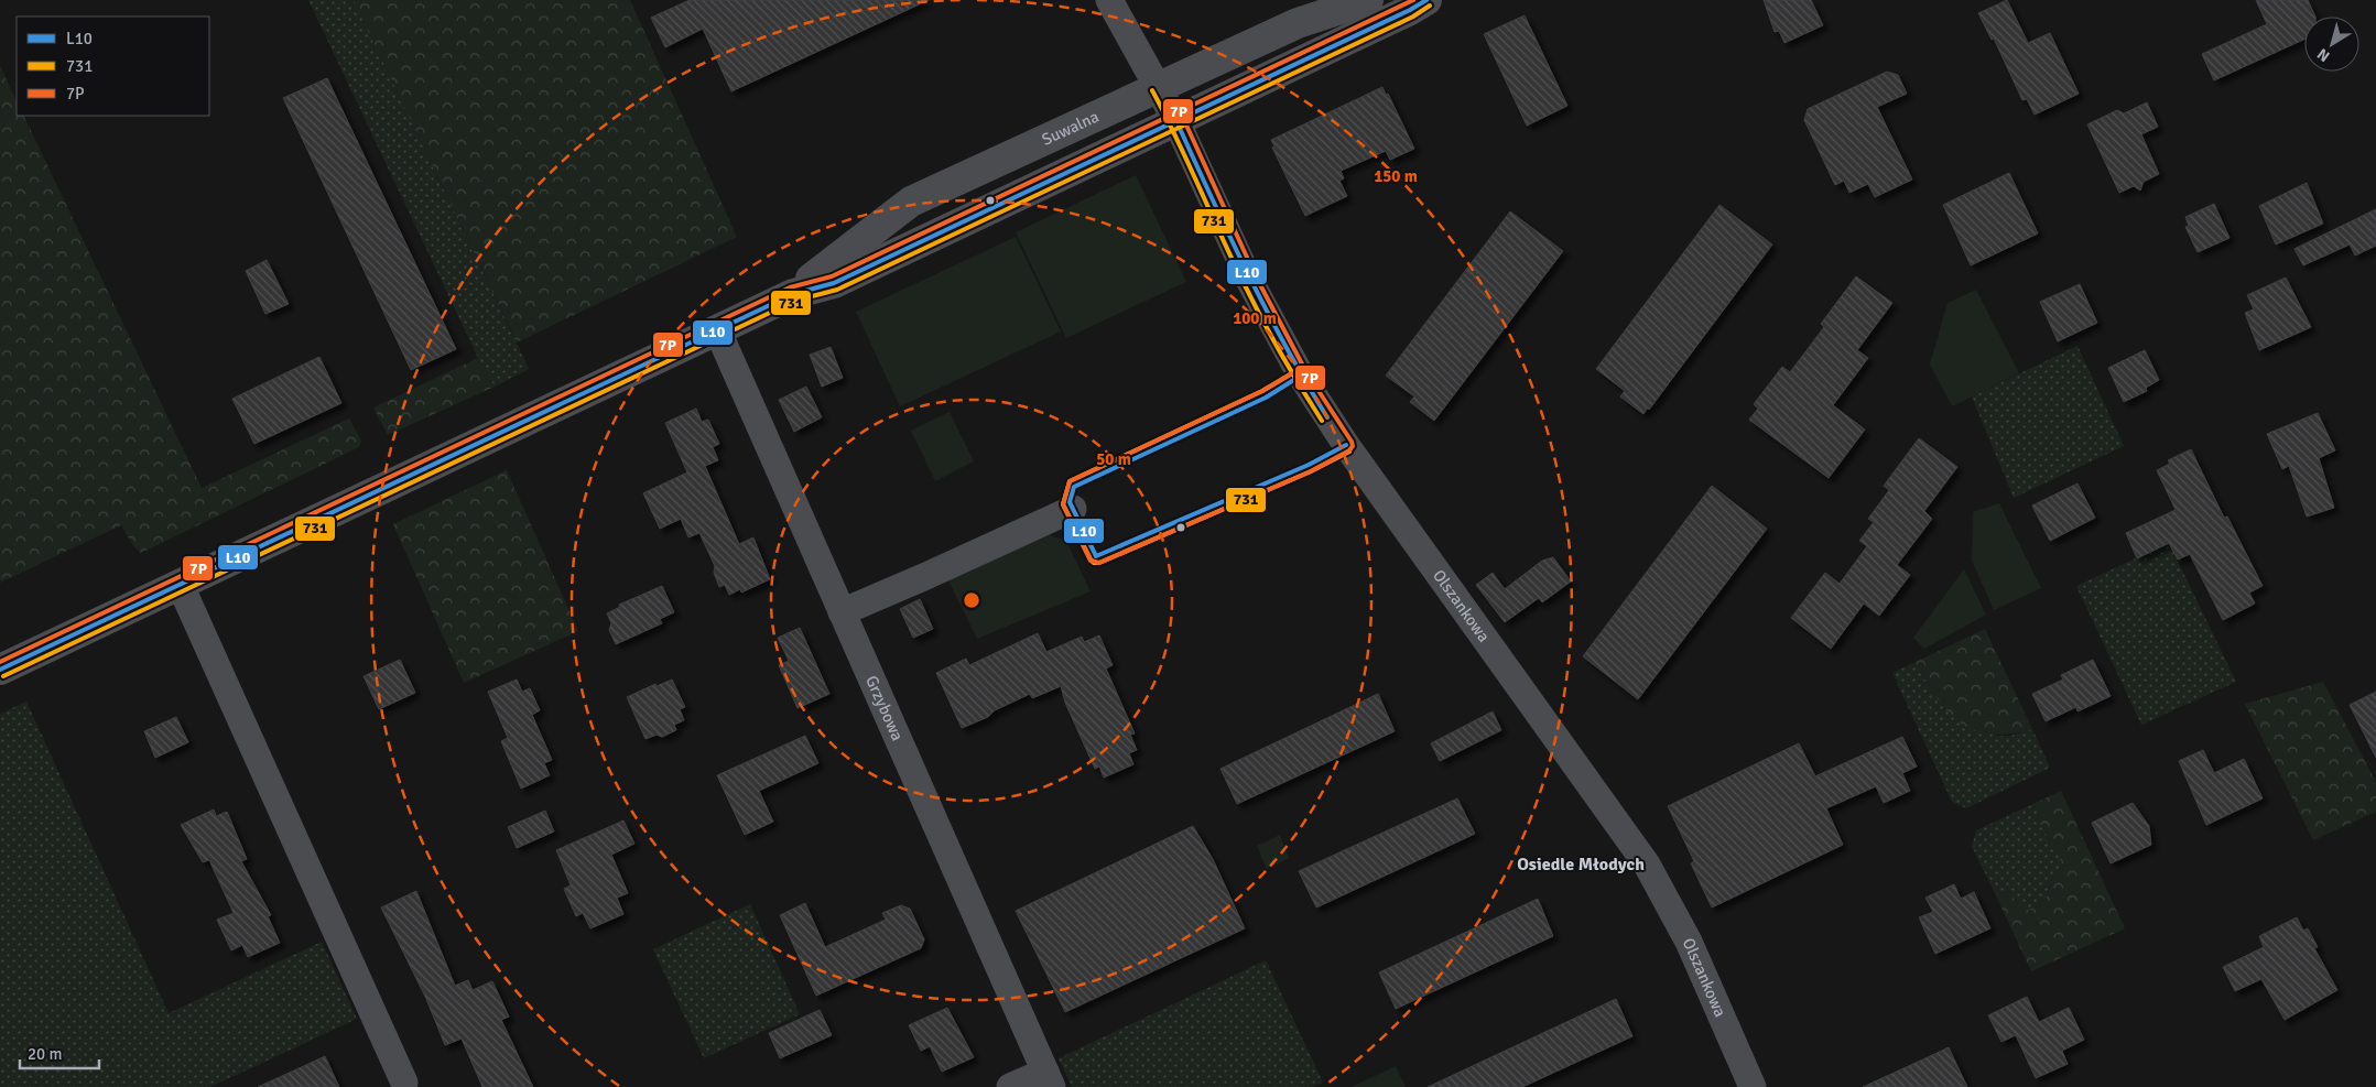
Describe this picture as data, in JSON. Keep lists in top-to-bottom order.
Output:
{
  "streets": {
    "street": ["Suwalna", "Olszankowa", "Grzybowa"]
  },
  "crossings": [
    ["Suwalna", "Olszankowa"],
    ["Suwalna", "Grzybowa"]
  ],
  "districts": ["Osiedle Młodych"],
  "lines": ["transit line L10", "transit line 7P", "transit line 731"],
  "legend": ["L10", "731", "7P"],
  "scale_bar": "20 m",
  "north": "bottom left",
  "rings": ["150 m", "100 m", "50 m"]
}
